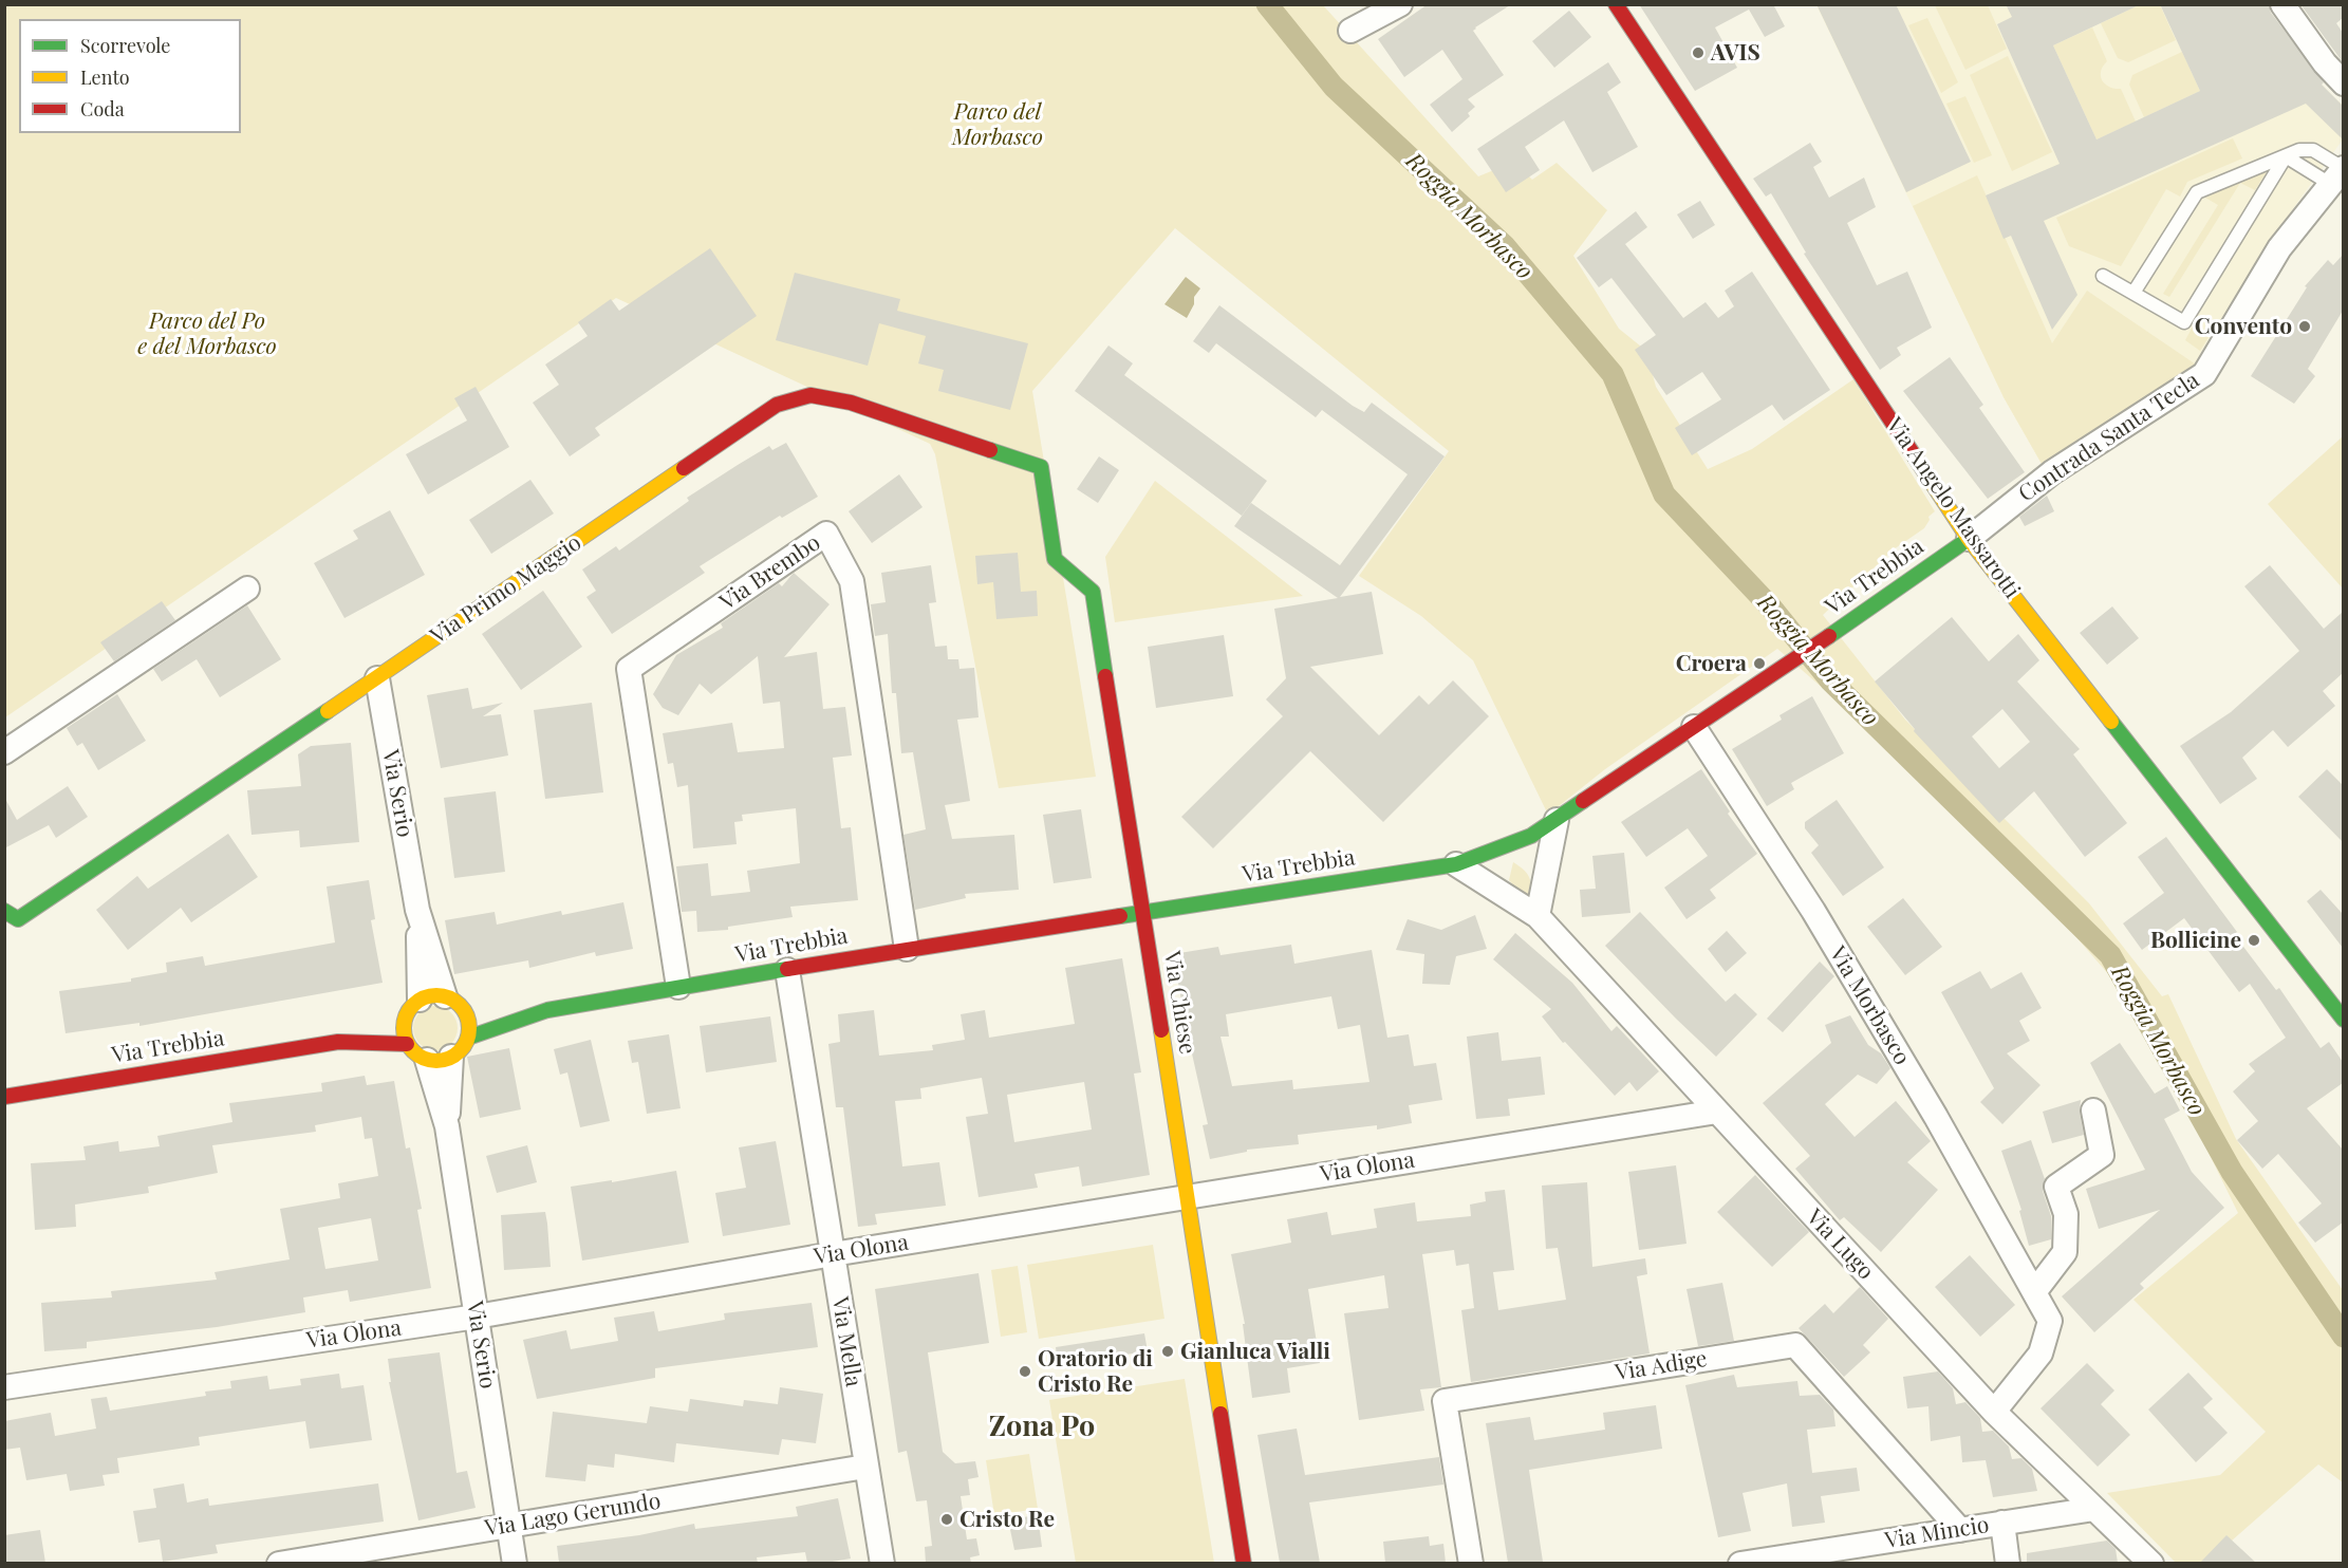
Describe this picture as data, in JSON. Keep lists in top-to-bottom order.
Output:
{
  "streets": {
    "street": [
      "Contrada Santa Tecla",
      "Via Angelo Massarotti",
      "Via Brembo",
      "Via Trebbia",
      "Via Primo Maggio",
      "Via Serio",
      "Via Chiese",
      "Via Morbasco",
      "Via Olona",
      "Via Lugo",
      "Via Mella",
      "Via Adige",
      "Via Lago Gerundo",
      "Via Mincio"
    ]
  },
  "crossings": [
    ["Contrada Santa Tecla", "Via Angelo Massarotti"],
    ["Contrada Santa Tecla", "Via Trebbia"],
    ["Via Angelo Massarotti", "Via Trebbia"],
    ["Via Brembo", "Via Trebbia"],
    ["Via Trebbia", "Via Serio"],
    ["Via Trebbia", "Via Chiese"],
    ["Via Trebbia", "Via Morbasco"],
    ["Via Trebbia", "Via Lugo"],
    ["Via Trebbia", "Via Mella"],
    ["Via Primo Maggio", "Via Serio"],
    ["Via Primo Maggio", "Via Chiese"],
    ["Via Serio", "Via Olona"],
    ["Via Serio", "Via Lago Gerundo"],
    ["Via Chiese", "Via Olona"],
    ["Via Morbasco", "Via Lugo"],
    ["Via Olona", "Via Lugo"],
    ["Via Olona", "Via Mella"],
    ["Via Lugo", "Via Mincio"],
    ["Via Mella", "Via Lago Gerundo"],
    ["Via Adige", "Via Mincio"]
  ],
  "districts": ["Zona Po"],
  "water": ["Roggia Morbasco"],
  "parks": ["Parco del Morbasco", "Parco del Po e del Morbasco"],
  "places": [
    "AVIS",
    "Convento",
    "Croera",
    "Bollicine",
    "Gianluca Vialli",
    "Oratorio di Cristo Re",
    "Cristo Re"
  ],
  "legend": ["Scorrevole", "Lento", "Coda"]
}
